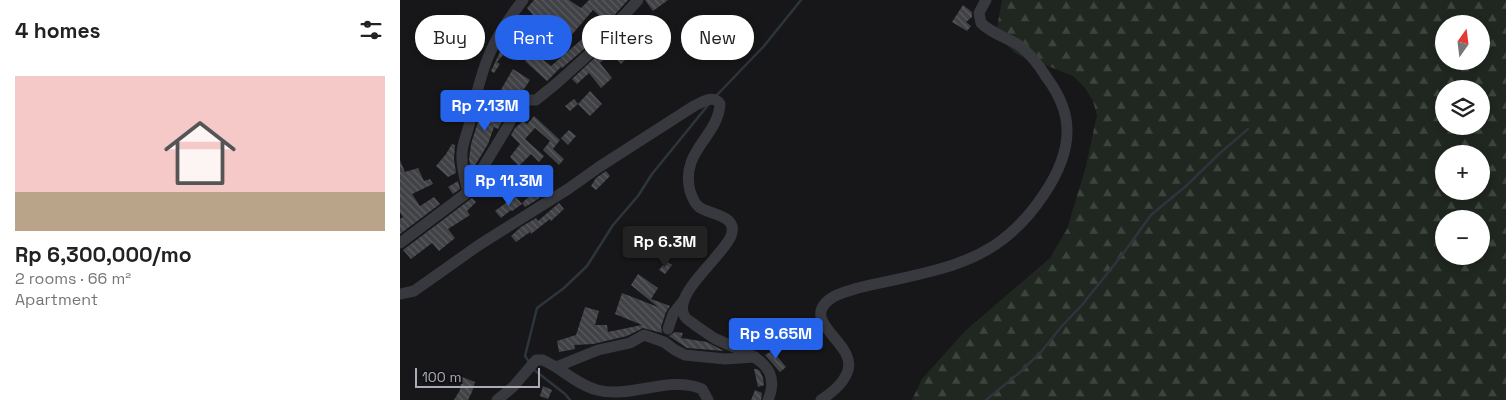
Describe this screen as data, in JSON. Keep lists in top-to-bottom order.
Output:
{
  "scale_bar": "100 m",
  "north": "top",
  "page": {
    "heading": "4 homes",
    "map_buttons": ["+", "−"],
    "chip": [
      "Buy",
      "Rent",
      "Filters",
      "New"
    ],
    "list": [
      {
        "name": "Rp 6,300,000/mo",
        "note": "2 rooms · 66 m² · Apartment"
      }
    ],
    "price": [
      "Rp 7.13M",
      "Rp 11.3M",
      "Rp 6.3M",
      "Rp 9.65M"
    ],
    "scale": "100 m"
  }
}
